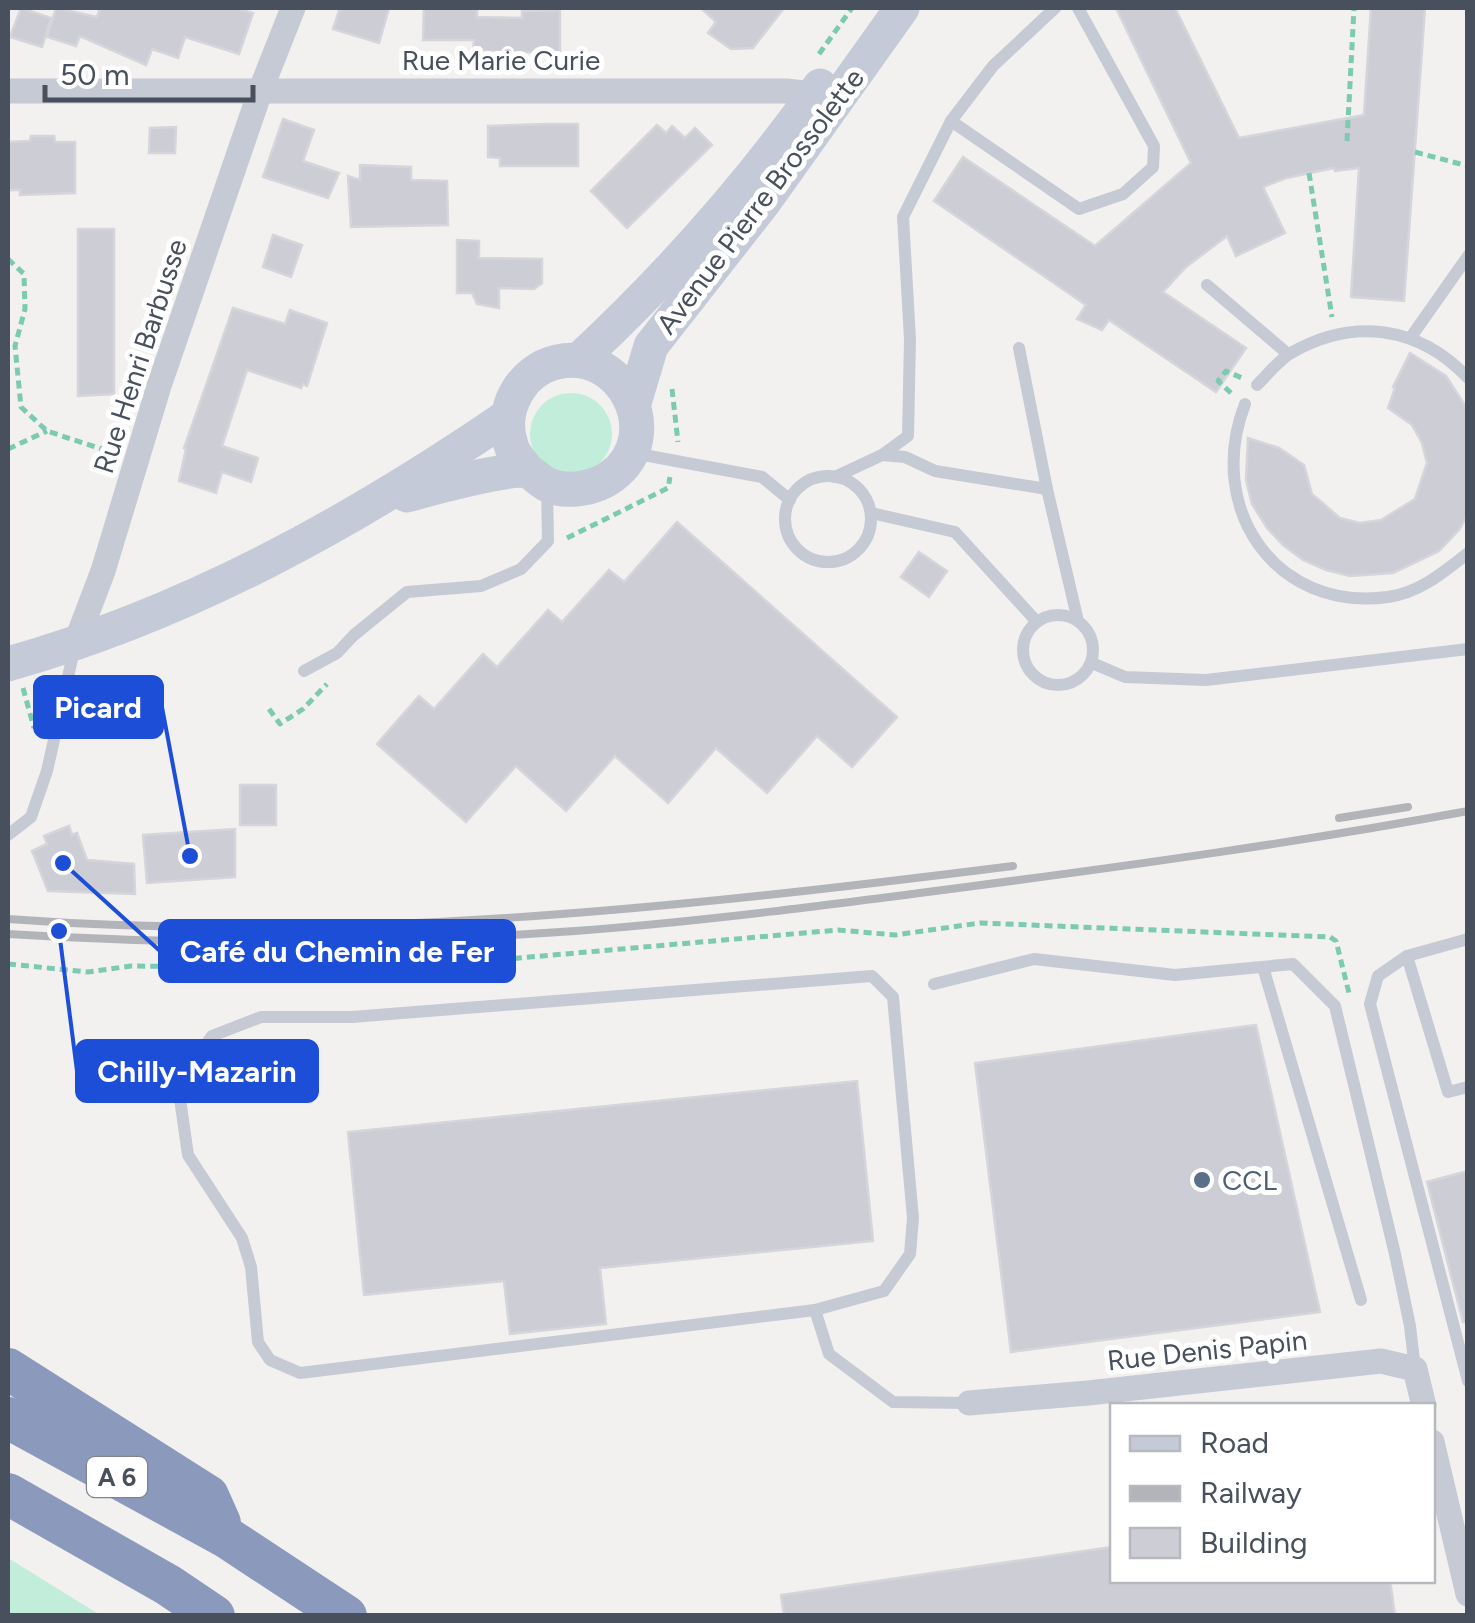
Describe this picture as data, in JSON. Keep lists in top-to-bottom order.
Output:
{
  "streets": {
    "highway": ["A 6"],
    "main road": ["Avenue Pierre Brossolette"],
    "street": ["Rue Marie Curie", "Rue Henri Barbusse", "Rue Denis Papin"]
  },
  "crossings": [
    ["Rue Marie Curie", "Avenue Pierre Brossolette"],
    ["Rue Marie Curie", "Rue Henri Barbusse"],
    ["Avenue Pierre Brossolette", "Rue Henri Barbusse"]
  ],
  "places": [
    "Picard",
    "Café du Chemin de Fer",
    "Chilly-Mazarin",
    "CCL"
  ],
  "legend": ["Road", "Railway", "Building"],
  "scale_bar": "50 m"
}
